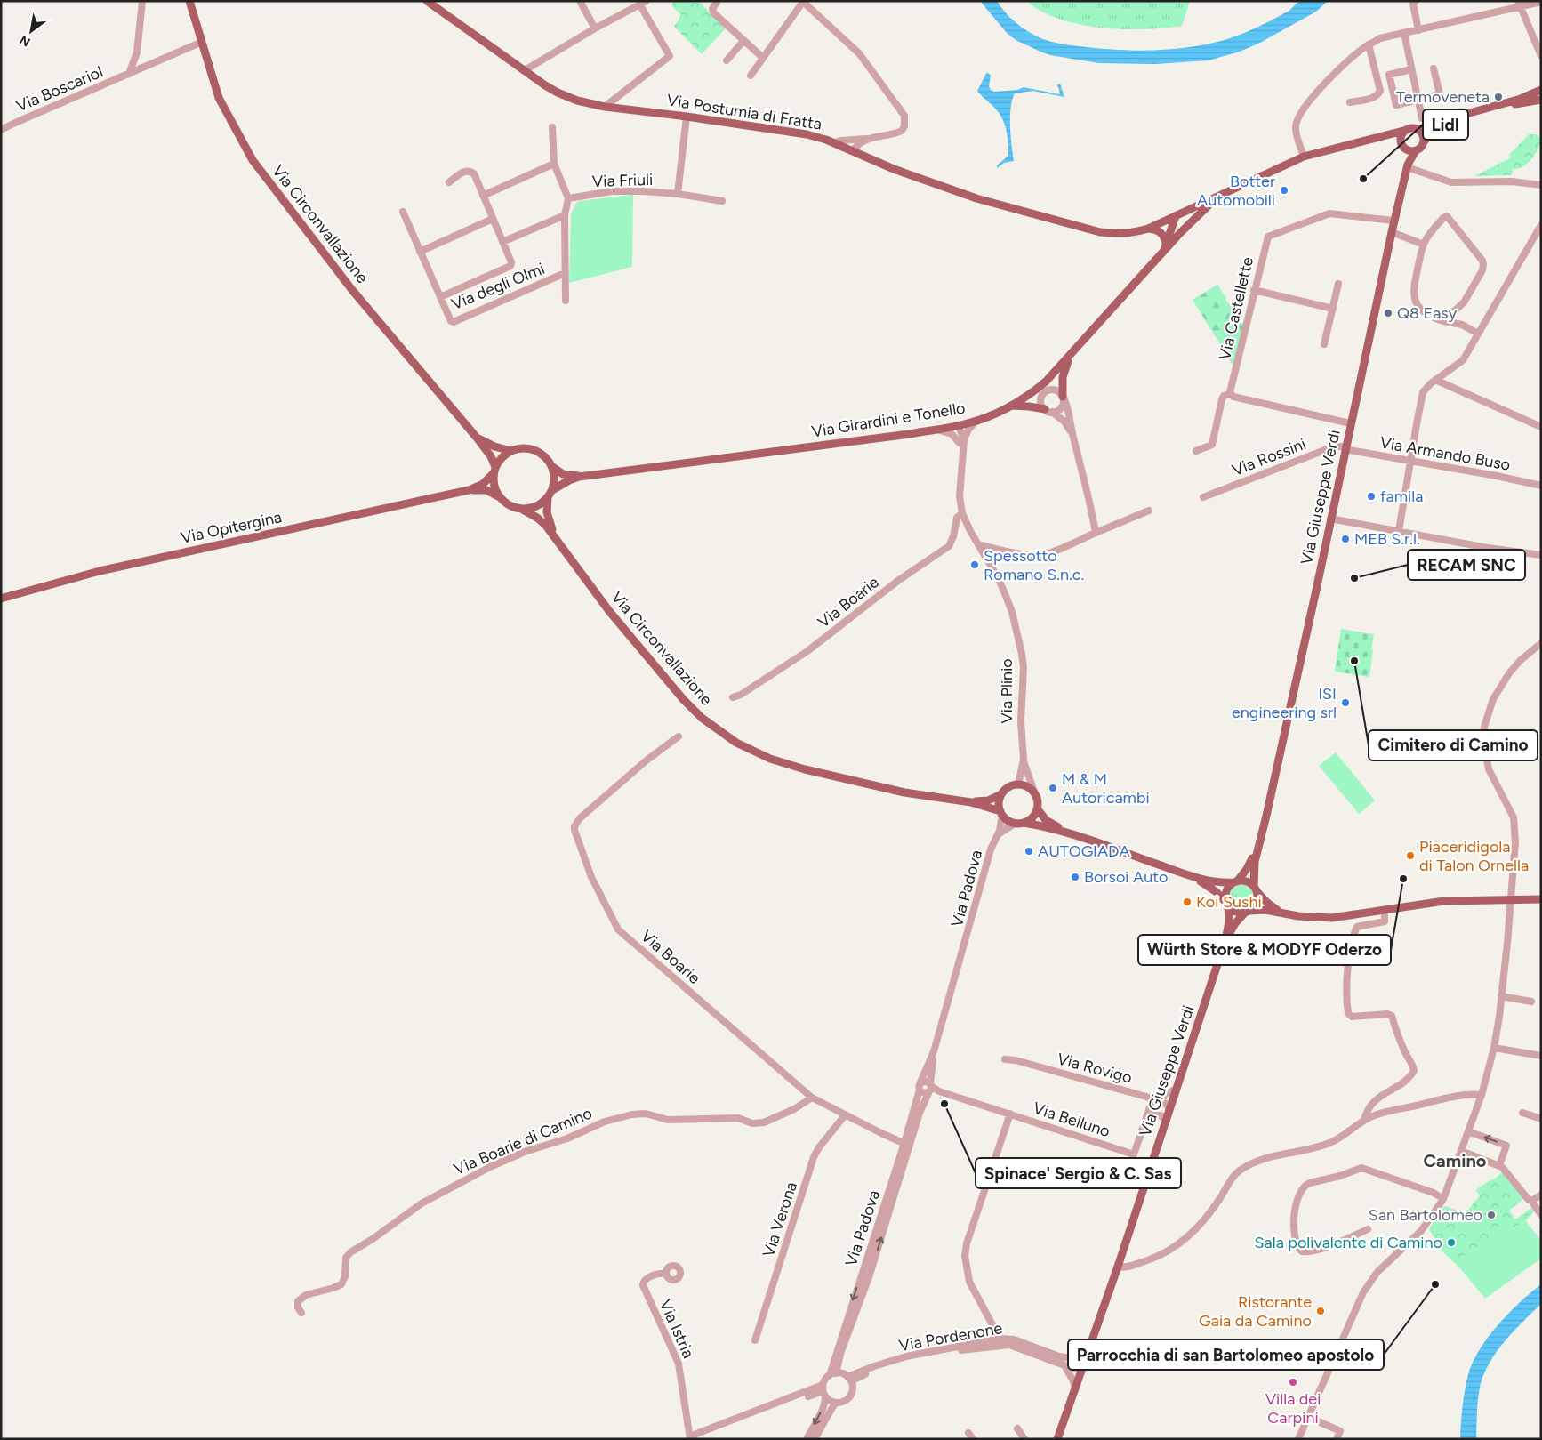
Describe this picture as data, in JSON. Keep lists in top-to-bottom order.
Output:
{
  "streets": {
    "main road": [
      "Via Postumia di Fratta",
      "Via Circonvallazione",
      "Via Girardini e Tonello",
      "Via Giuseppe Verdi",
      "Via Opitergina"
    ],
    "street": [
      "Via Boscariol",
      "Via Friuli",
      "Via degli Olmi",
      "Via Castellette",
      "Via Armando Buso",
      "Via Rossini",
      "Via Boarie",
      "Via Plinio",
      "Via Padova",
      "Via Rovigo",
      "Via Belluno",
      "Via Boarie di Camino",
      "Via Verona",
      "Via Istria",
      "Via Pordenone"
    ]
  },
  "crossings": [
    ["Via Boscariol", "Via Circonvallazione"],
    ["Via Postumia di Fratta", "Via Girardini e Tonello"],
    ["Via Circonvallazione", "Via Girardini e Tonello"],
    ["Via Circonvallazione", "Via Opitergina"],
    ["Via Circonvallazione", "Via Plinio"],
    ["Via Circonvallazione", "Via Padova"],
    ["Via Castellette", "Via Giuseppe Verdi"],
    ["Via Girardini e Tonello", "Via Opitergina"],
    ["Via Girardini e Tonello", "Via Boarie"],
    ["Via Girardini e Tonello", "Via Plinio"],
    ["Via Armando Buso", "Via Rossini"],
    ["Via Armando Buso", "Via Giuseppe Verdi"],
    ["Via Rossini", "Via Giuseppe Verdi"],
    ["Via Giuseppe Verdi", "Via Pordenone"],
    ["Via Boarie", "Via Plinio"],
    ["Via Boarie", "Via Padova"],
    ["Via Boarie", "Via Boarie di Camino"],
    ["Via Boarie", "Via Verona"],
    ["Via Plinio", "Via Padova"],
    ["Via Padova", "Via Belluno"],
    ["Via Padova", "Via Pordenone"]
  ],
  "districts": ["Camino"],
  "places": [
    "Termoveneta",
    "Lidl",
    "Botter Automobili",
    "Q8 Easy",
    "famila",
    "MEB S.r.l.",
    "Spessotto Romano S.n.c.",
    "RECAM SNC",
    "Cimitero di Camino",
    "ISI engineering srl",
    "M & M Autoricambi",
    "AUTOGIADA",
    "Piaceridigola di Talon Ornella",
    "Borsoi Auto",
    "Würth Store & MODYF Oderzo",
    "Koi Sushi",
    "Spinace' Sergio & C. Sas",
    "San Bartolomeo",
    "Sala polivalente di Camino",
    "Parrocchia di san Bartolomeo apostolo",
    "Ristorante Gaia da Camino",
    "Villa dei Carpini"
  ],
  "north": "bottom left"
}
